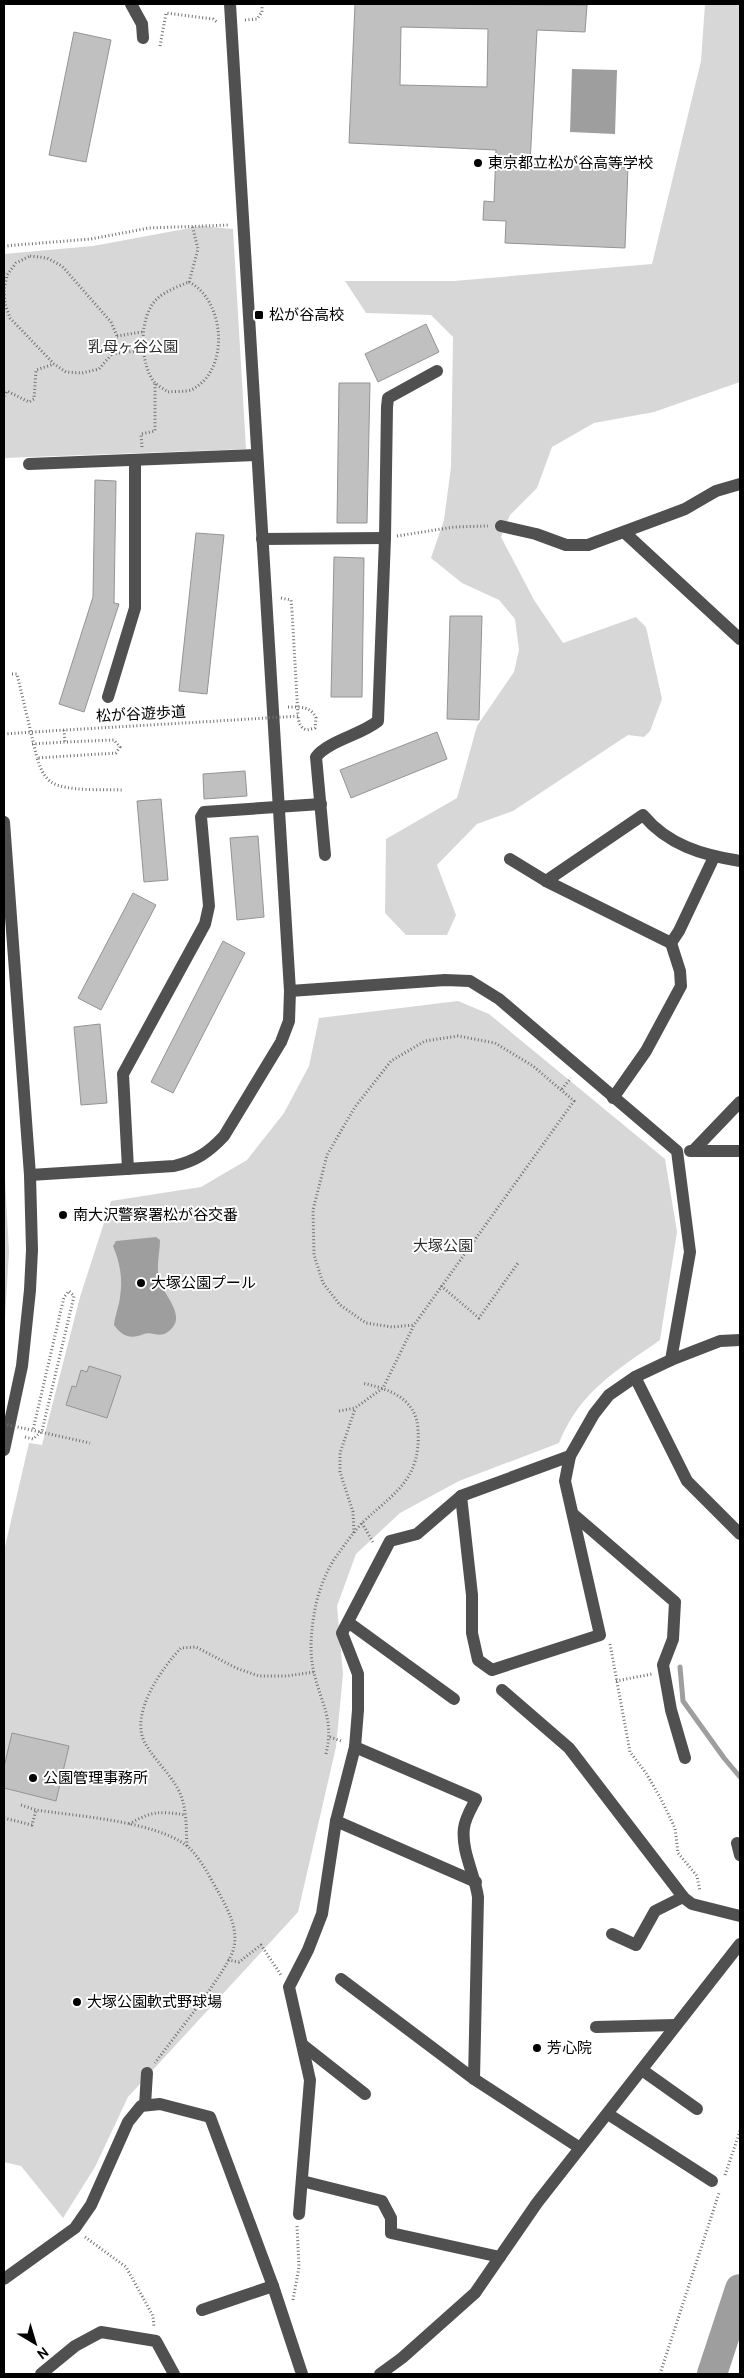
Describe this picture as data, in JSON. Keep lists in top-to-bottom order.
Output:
{
  "streets": {
    "path": ["松が谷遊歩道"]
  },
  "parks": ["乳母ヶ谷公園", "大塚公園"],
  "places": {
    "other": [
      "東京都立松が谷高等学校",
      "南大沢警察署松が谷交番",
      "大塚公園プール",
      "公園管理事務所",
      "大塚公園軟式野球場",
      "芳心院"
    ],
    "transit": ["松が谷高校"]
  },
  "north": "bottom right"
}
